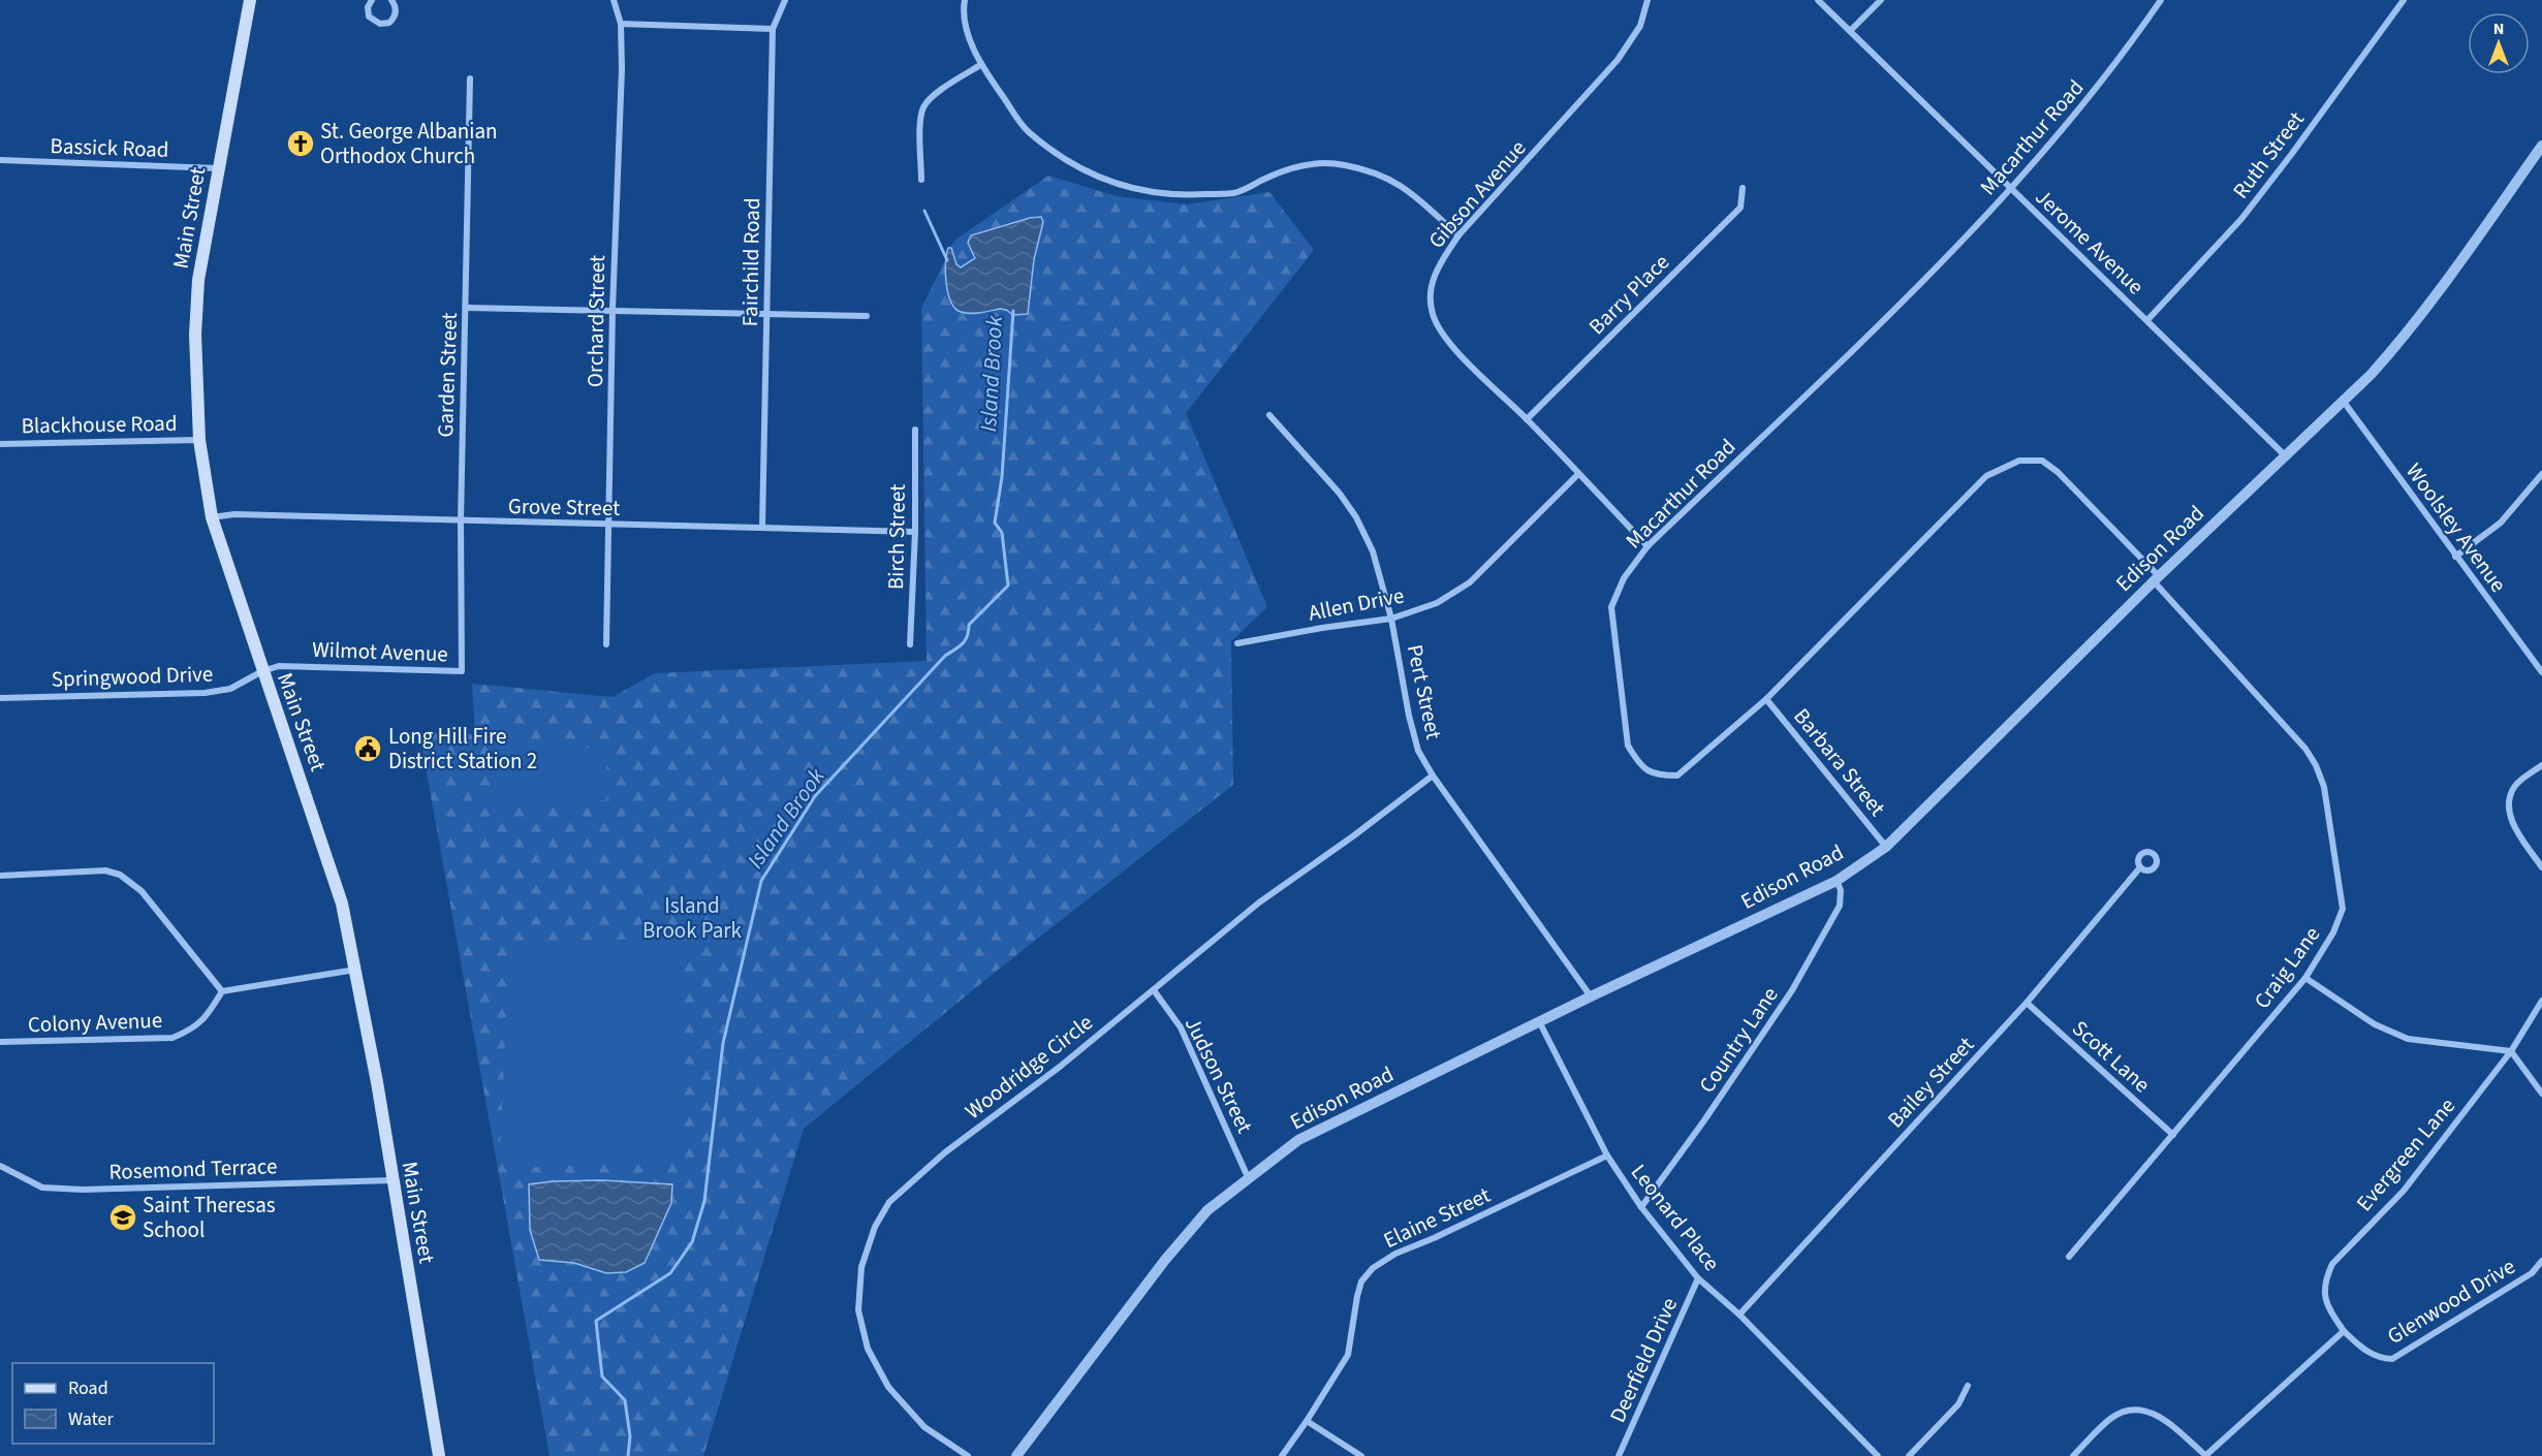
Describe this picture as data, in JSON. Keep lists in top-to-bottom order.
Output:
{
  "streets": {
    "main road": ["Main Street"],
    "street": [
      "Macarthur Road",
      "Bassick Road",
      "Ruth Street",
      "Gibson Avenue",
      "Jerome Avenue",
      "Fairchild Road",
      "Barry Place",
      "Orchard Street",
      "Garden Street",
      "Blackhouse Road",
      "Grove Street",
      "Woolsley Avenue",
      "Birch Street",
      "Edison Road",
      "Allen Drive",
      "Wilmot Avenue",
      "Springwood Drive",
      "Pert Street",
      "Barbara Street",
      "Craig Lane",
      "Colony Avenue",
      "Country Lane",
      "Scott Lane",
      "Woodridge Circle",
      "Judson Street",
      "Bailey Street",
      "Evergreen Lane",
      "Rosemond Terrace",
      "Elaine Street",
      "Leonard Place",
      "Glenwood Drive",
      "Deerfield Drive"
    ]
  },
  "crossings": [
    ["Macarthur Road", "Gibson Avenue"],
    ["Macarthur Road", "Jerome Avenue"],
    ["Macarthur Road", "Edison Road"],
    ["Macarthur Road", "Barbara Street"],
    ["Macarthur Road", "Craig Lane"],
    ["Bassick Road", "Main Street"],
    ["Ruth Street", "Jerome Avenue"],
    ["Gibson Avenue", "Barry Place"],
    ["Gibson Avenue", "Allen Drive"],
    ["Main Street", "Blackhouse Road"],
    ["Main Street", "Grove Street"],
    ["Main Street", "Wilmot Avenue"],
    ["Main Street", "Springwood Drive"],
    ["Main Street", "Rosemond Terrace"],
    ["Jerome Avenue", "Edison Road"],
    ["Fairchild Road", "Grove Street"],
    ["Orchard Street", "Grove Street"],
    ["Garden Street", "Grove Street"],
    ["Garden Street", "Wilmot Avenue"],
    ["Grove Street", "Birch Street"],
    ["Woolsley Avenue", "Edison Road"],
    ["Edison Road", "Pert Street"],
    ["Edison Road", "Barbara Street"],
    ["Edison Road", "Craig Lane"],
    ["Edison Road", "Country Lane"],
    ["Edison Road", "Judson Street"],
    ["Edison Road", "Leonard Place"],
    ["Allen Drive", "Pert Street"],
    ["Wilmot Avenue", "Springwood Drive"],
    ["Pert Street", "Woodridge Circle"],
    ["Craig Lane", "Scott Lane"],
    ["Country Lane", "Leonard Place"],
    ["Scott Lane", "Bailey Street"],
    ["Woodridge Circle", "Judson Street"],
    ["Bailey Street", "Leonard Place"],
    ["Evergreen Lane", "Glenwood Drive"],
    ["Elaine Street", "Leonard Place"],
    ["Leonard Place", "Deerfield Drive"]
  ],
  "water": ["Island Brook"],
  "parks": ["Island Brook Park"],
  "places": {
    "church": ["St. George Albanian Orthodox Church"],
    "public building": ["Long Hill Fire District Station 2"],
    "school or university": ["Saint Theresas School"]
  },
  "legend": ["Road", "Water"],
  "north": "top"
}
